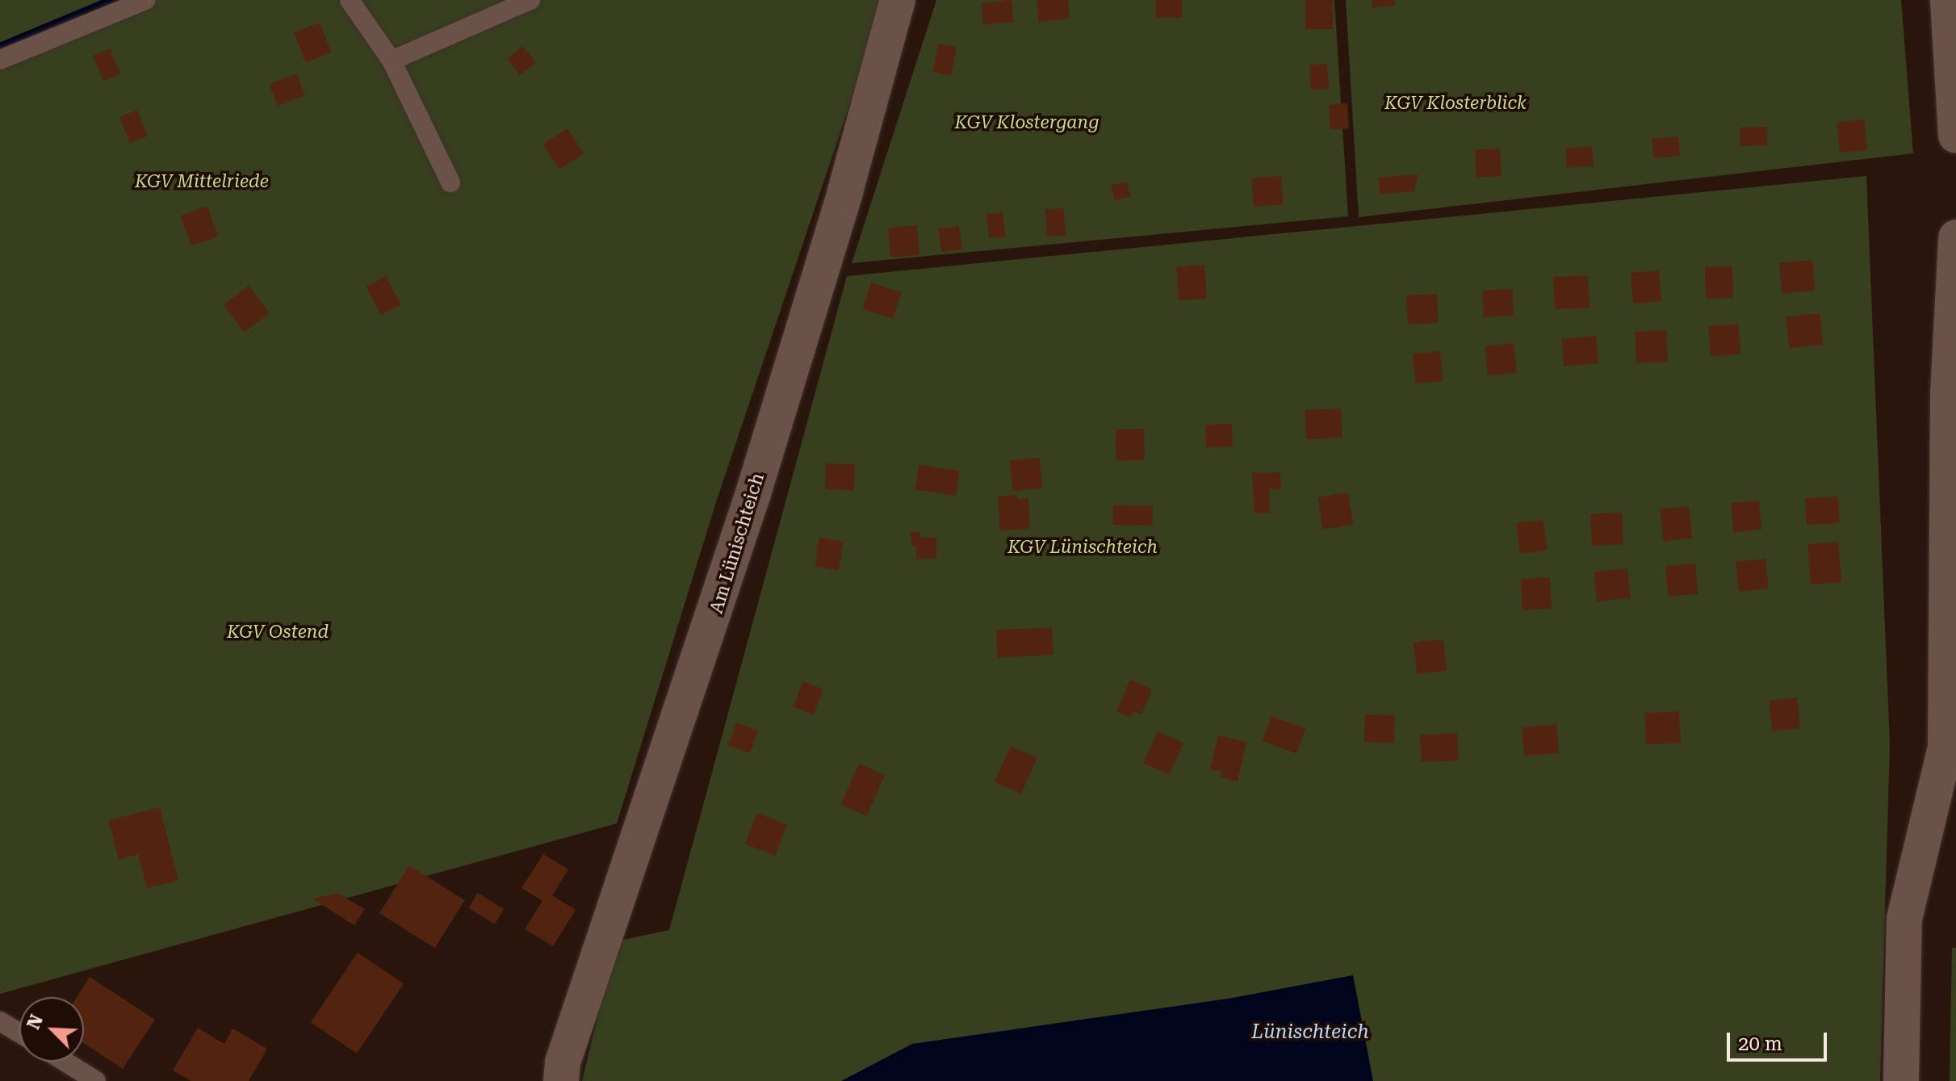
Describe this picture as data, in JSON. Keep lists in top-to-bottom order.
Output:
{
  "streets": {
    "street": ["Am Lünischteich"]
  },
  "water": ["Lünischteich"],
  "parks": [
    "KGV Klosterblick",
    "KGV Klostergang",
    "KGV Mittelriede",
    "KGV Lünischteich",
    "KGV Ostend"
  ],
  "scale_bar": "20 m",
  "north": "top left"
}
